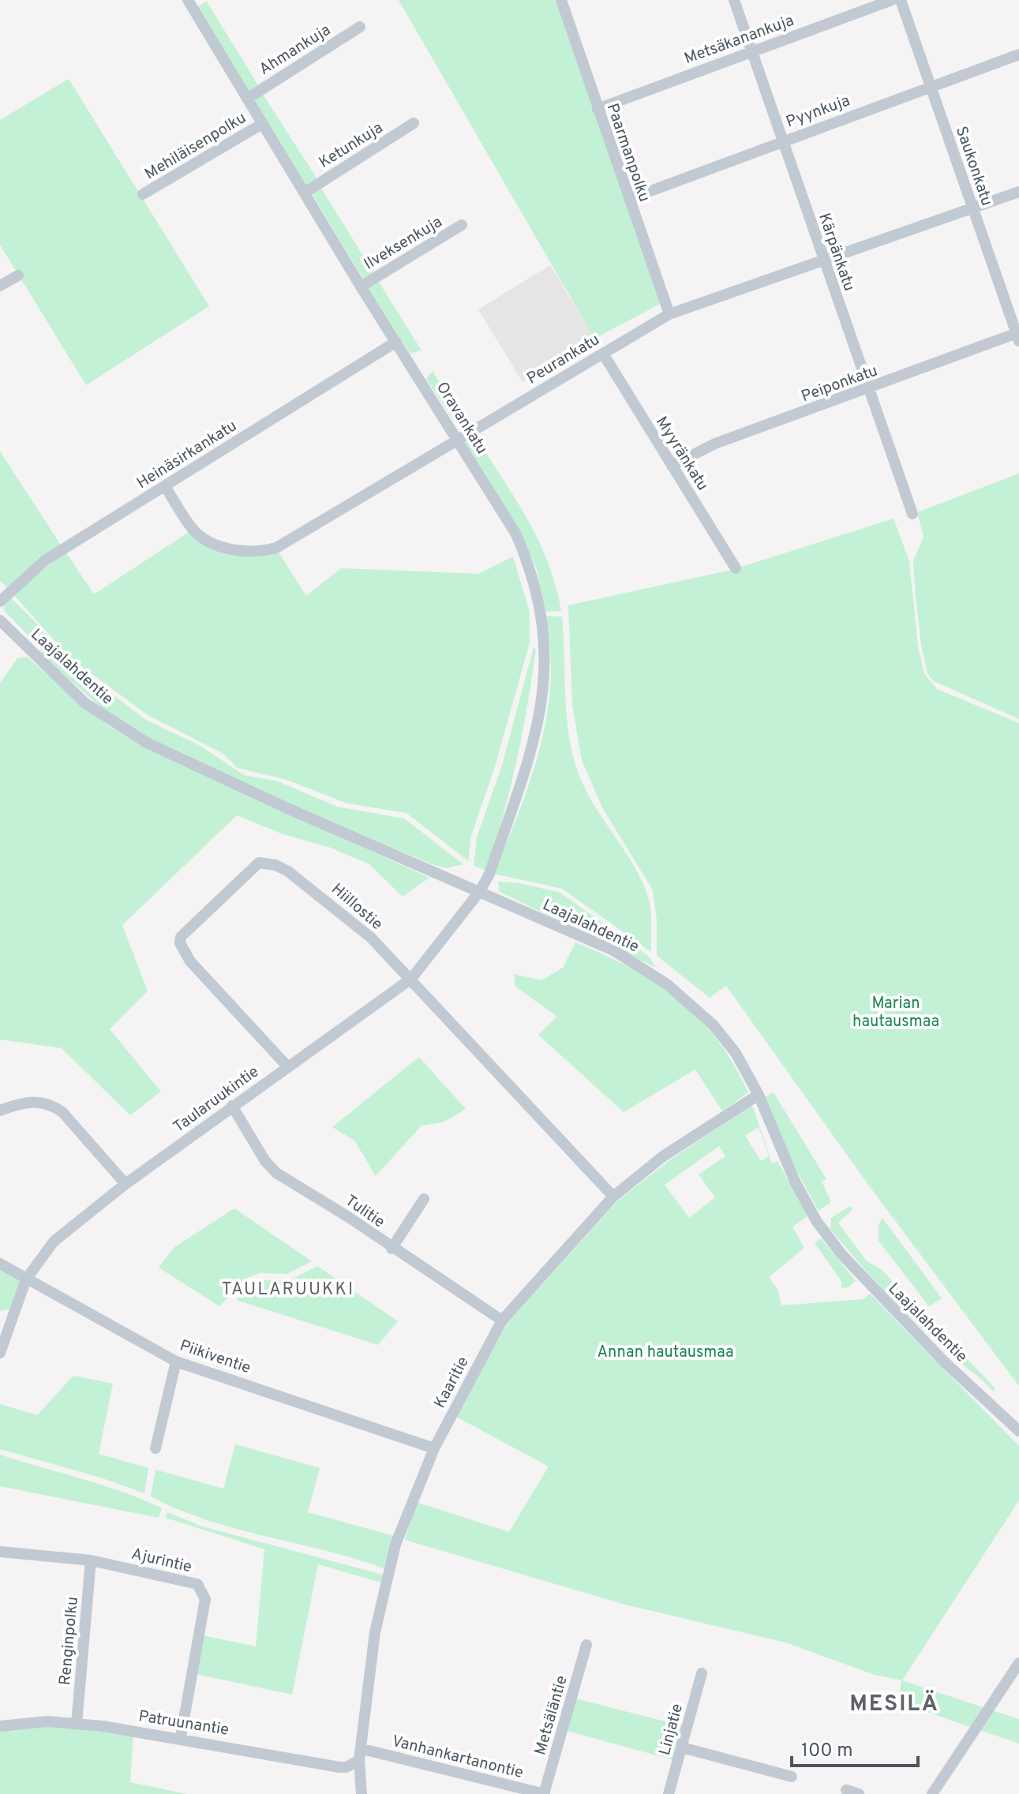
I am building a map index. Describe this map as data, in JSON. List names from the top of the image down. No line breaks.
{"streets":{"street":["Metsäkanankuja","Ahmankuja","Pyynkuja","Ketunkuja","Mehiläisenpolku","Paarmanpolku","Saukonkatu","Ilveksenkuja","Kärpänkatu","Peurankatu","Peiponkatu","Oravankatu","Myyränkatu","Heinäsirkankatu","Laajalahdentie","Hiillostie","Taularuukintie","Tulitie","Piikiventie","Kaaritie","Ajurintie","Renginpolku","Metsäläntie","Patruunantie","Linjatie","Vanhankartanontie"]},"crossings":[["Metsäkanankuja","Paarmanpolku"],["Metsäkanankuja","Kärpänkatu"],["Ahmankuja","Oravankatu"],["Pyynkuja","Paarmanpolku"],["Pyynkuja","Saukonkatu"],["Pyynkuja","Kärpänkatu"],["Ketunkuja","Oravankatu"],["Mehiläisenpolku","Oravankatu"],["Paarmanpolku","Peurankatu"],["Saukonkatu","Peurankatu"],["Saukonkatu","Peiponkatu"],["Ilveksenkuja","Oravankatu"],["Kärpänkatu","Peurankatu"],["Kärpänkatu","Peiponkatu"],["Peurankatu","Oravankatu"],["Peurankatu","Myyränkatu"],["Peurankatu","Heinäsirkankatu"],["Peiponkatu","Myyränkatu"],["Oravankatu","Heinäsirkankatu"],["Oravankatu","Laajalahdentie"],["Oravankatu","Taularuukintie"],["Laajalahdentie","Taularuukintie"],["Laajalahdentie","Kaaritie"],["Hiillostie","Taularuukintie"],["Hiillostie","Kaaritie"],["Taularuukintie","Tulitie"],["Taularuukintie","Piikiventie"],["Tulitie","Kaaritie"],["Piikiventie","Kaaritie"],["Kaaritie","Patruunantie"],["Kaaritie","Vanhankartanontie"],["Ajurintie","Renginpolku"],["Ajurintie","Patruunantie"],["Renginpolku","Patruunantie"],["Metsäläntie","Vanhankartanontie"],["Patruunantie","Vanhankartanontie"]],"districts":["TAULARUUKKI","MESILÄ"],"parks":["Marian hautausmaa","Annan hautausmaa"],"scale_bar":"100 m"}
